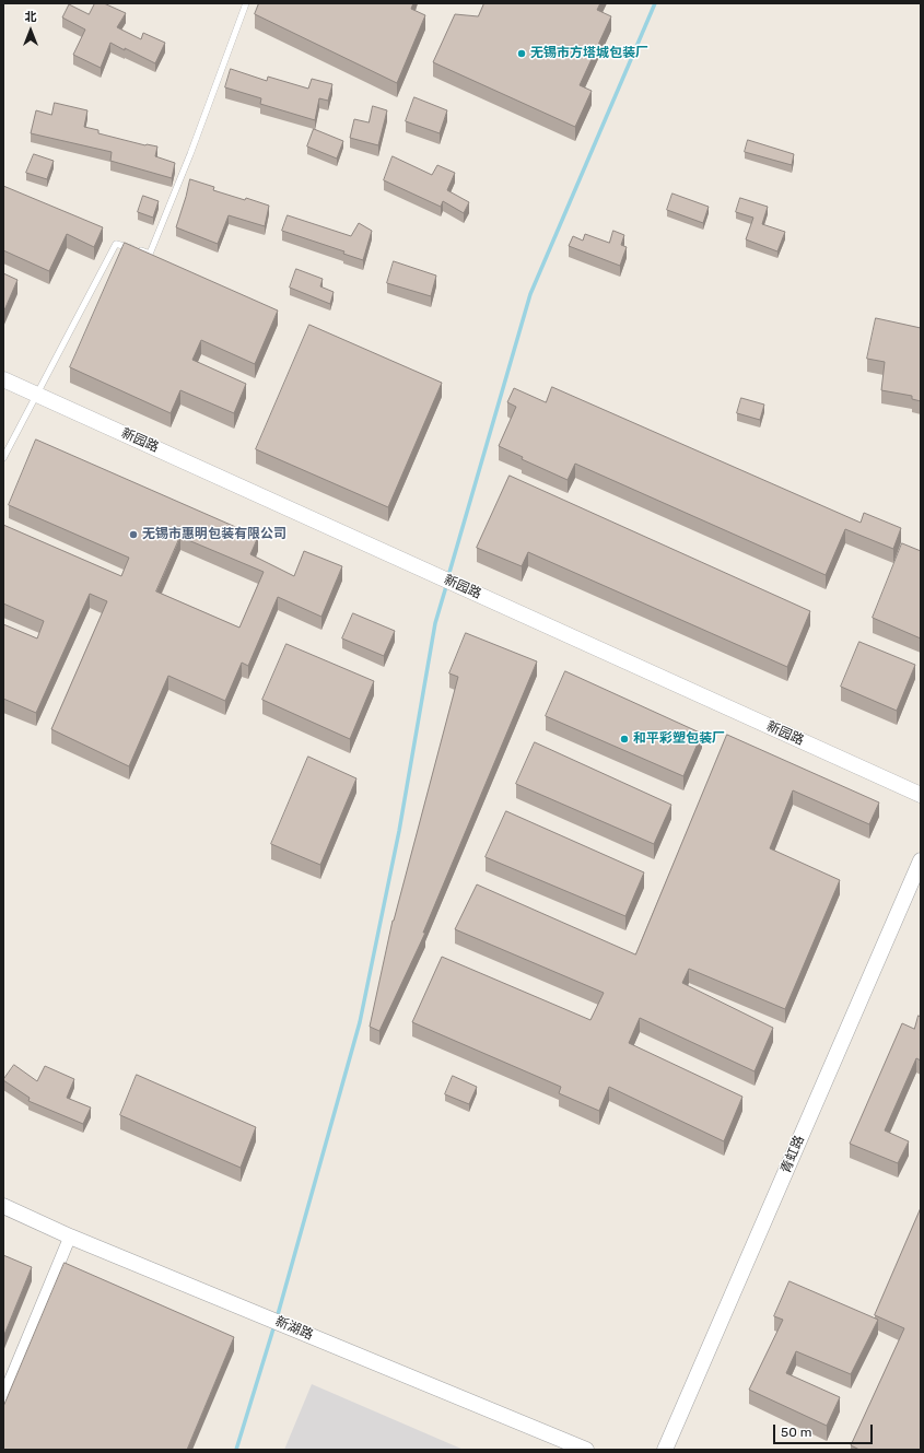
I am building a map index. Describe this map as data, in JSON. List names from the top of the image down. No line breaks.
{"streets":{"street":["新园路","青虹路","新湖路"]},"places":["无锡市方塔城包装厂","无锡市惠明包装有限公司","和平彩塑包装厂"],"scale_bar":"50 m","north":"top"}
